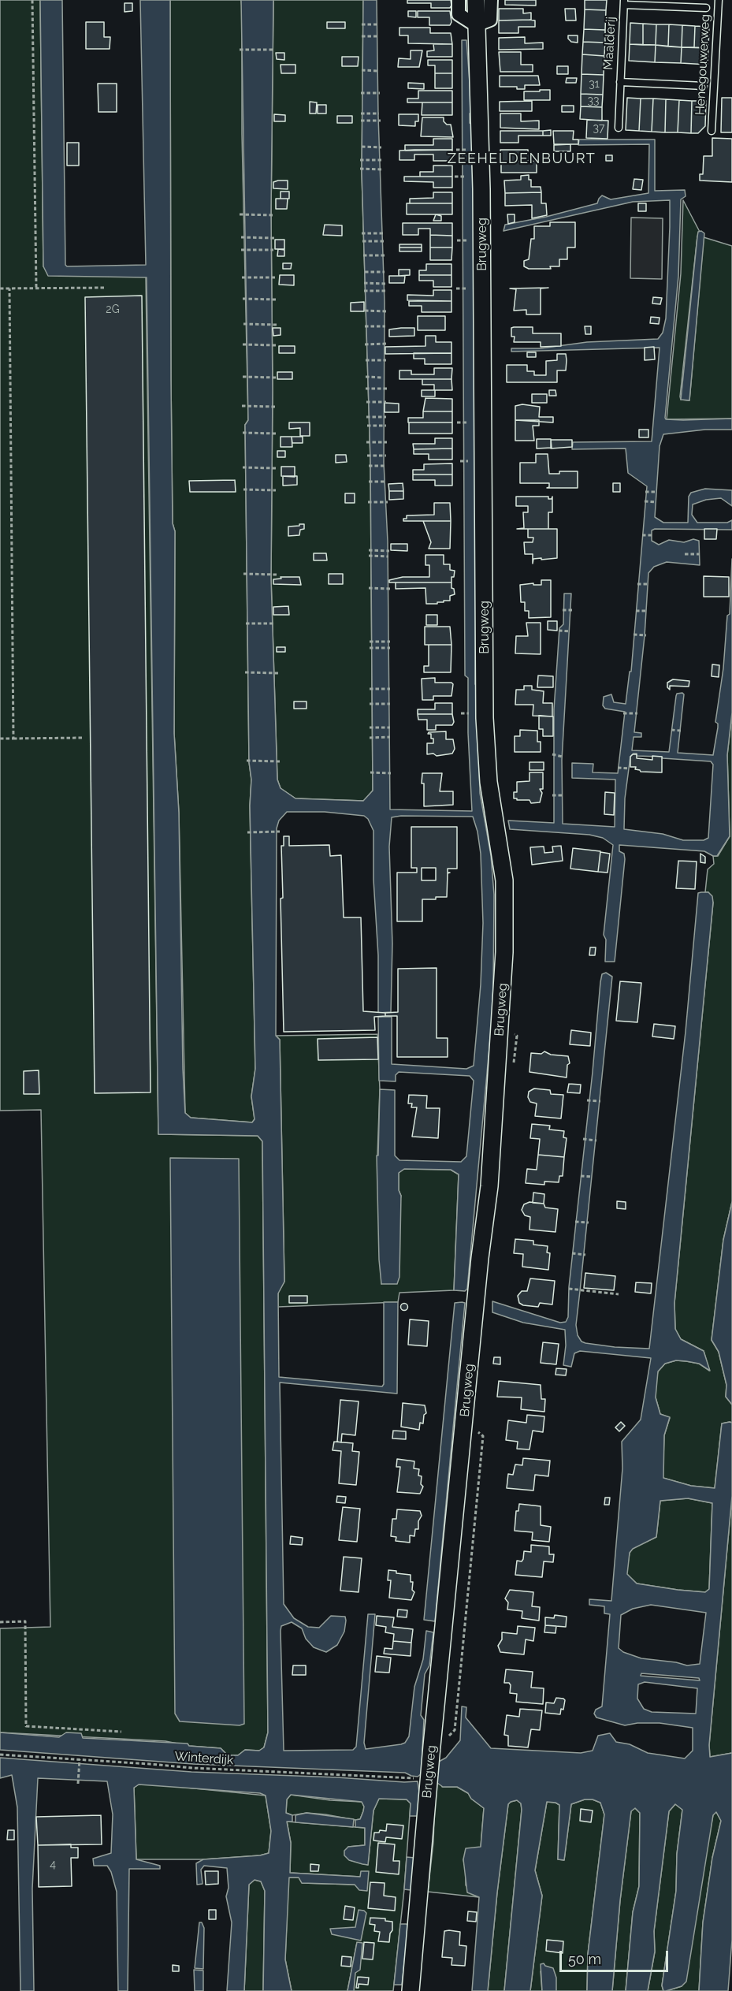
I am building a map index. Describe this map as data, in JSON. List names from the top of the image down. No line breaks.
{"streets":{"street":["Brugweg"],"lane":["Maalderij","Henegouwerweg"],"path":["Winterdijk"]},"districts":["ZEEHELDENBUURT"],"house_numbers":["31","33","37","2G","4"],"scale_bar":"50 m"}
